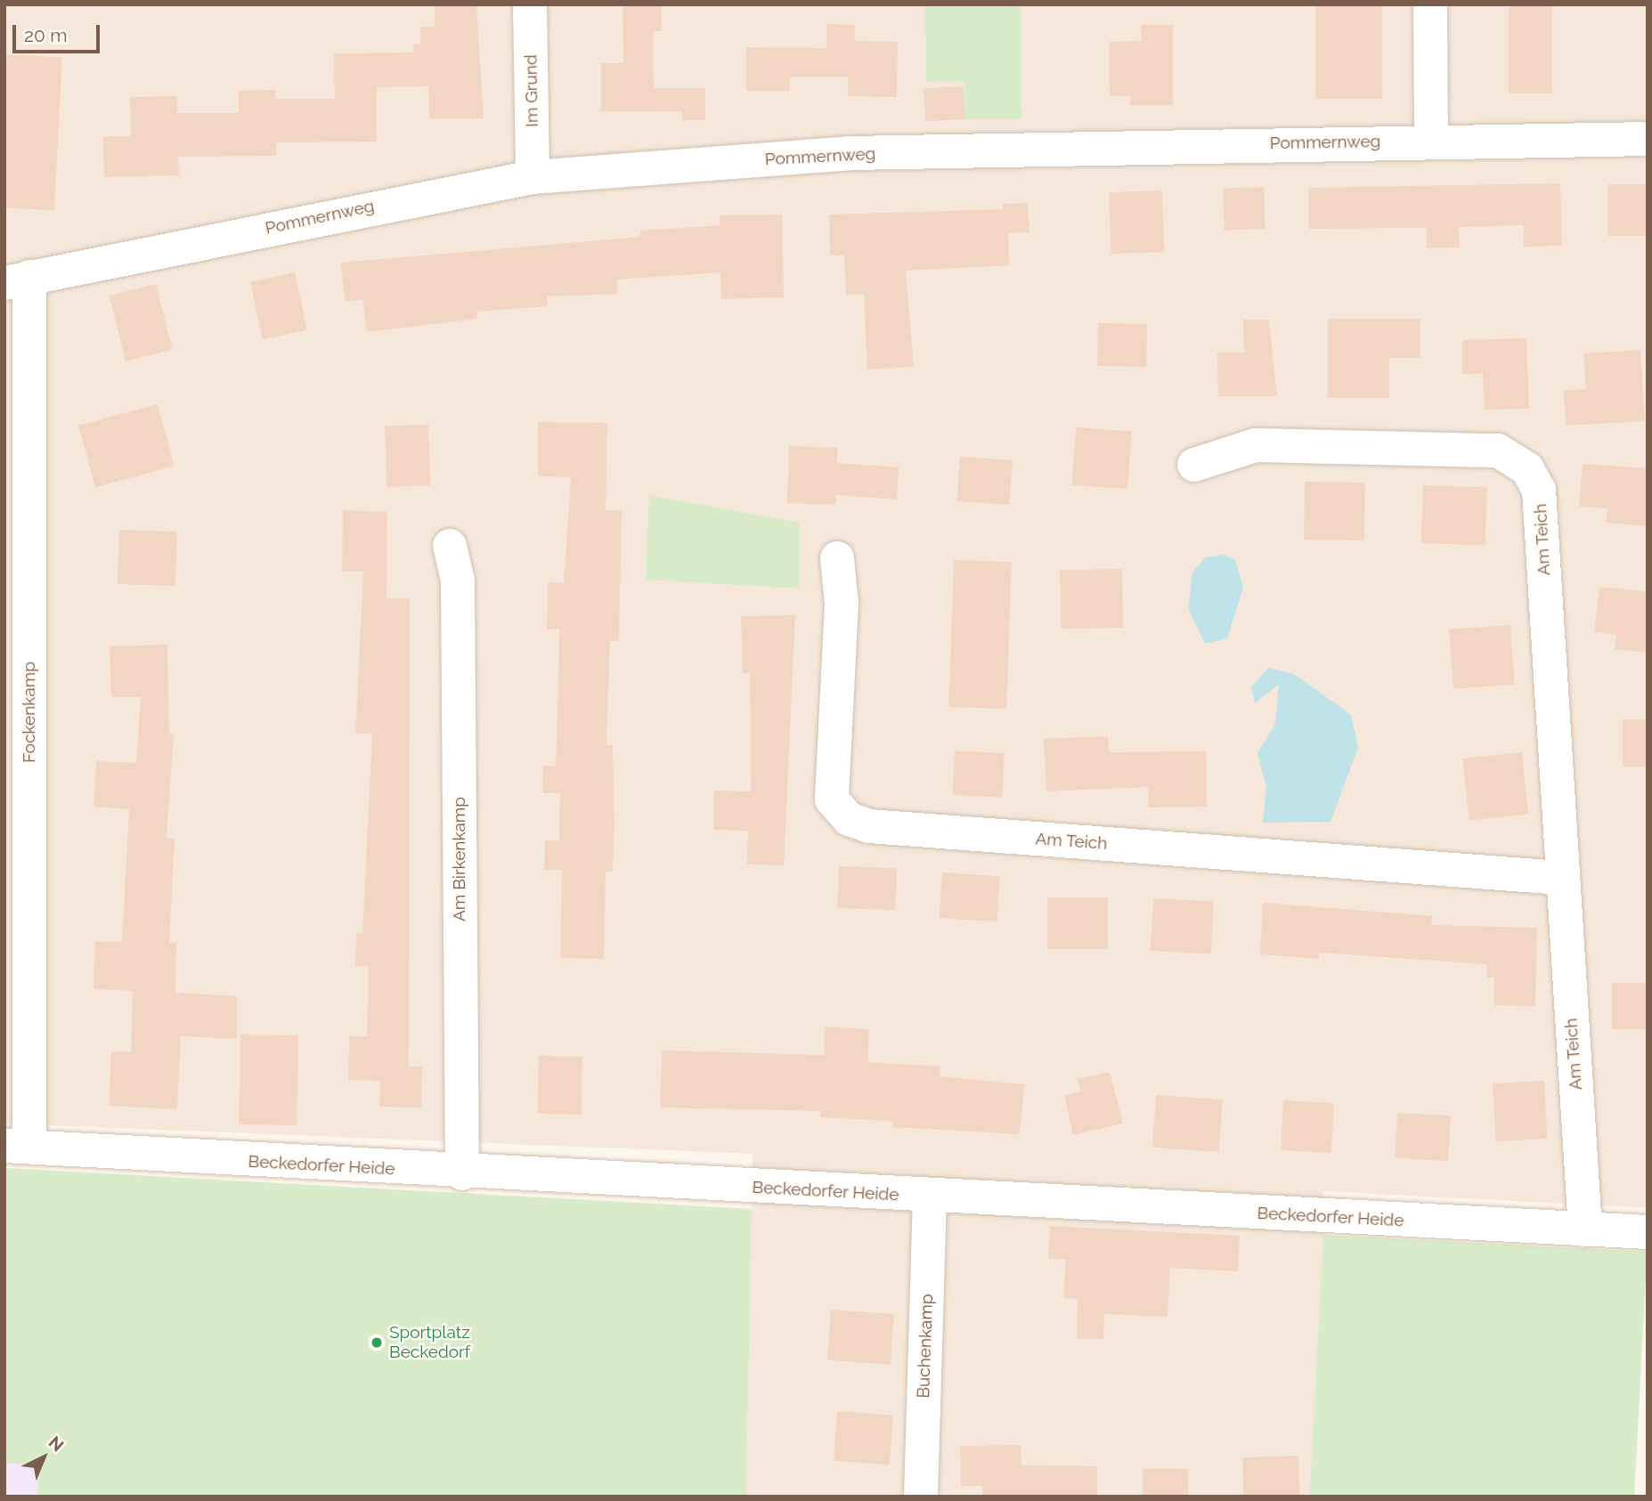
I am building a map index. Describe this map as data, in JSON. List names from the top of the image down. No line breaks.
{"streets":{"street":["Im Grund","Pommernweg","Am Teich","Fockenkamp","Am Birkenkamp","Beckedorfer Heide","Buchenkamp"]},"crossings":[["Im Grund","Pommernweg"],["Pommernweg","Fockenkamp"],["Am Teich","Beckedorfer Heide"],["Fockenkamp","Beckedorfer Heide"],["Am Birkenkamp","Beckedorfer Heide"],["Beckedorfer Heide","Buchenkamp"]],"places":["Sportplatz Beckedorf"],"scale_bar":"20 m","north":"top right"}
